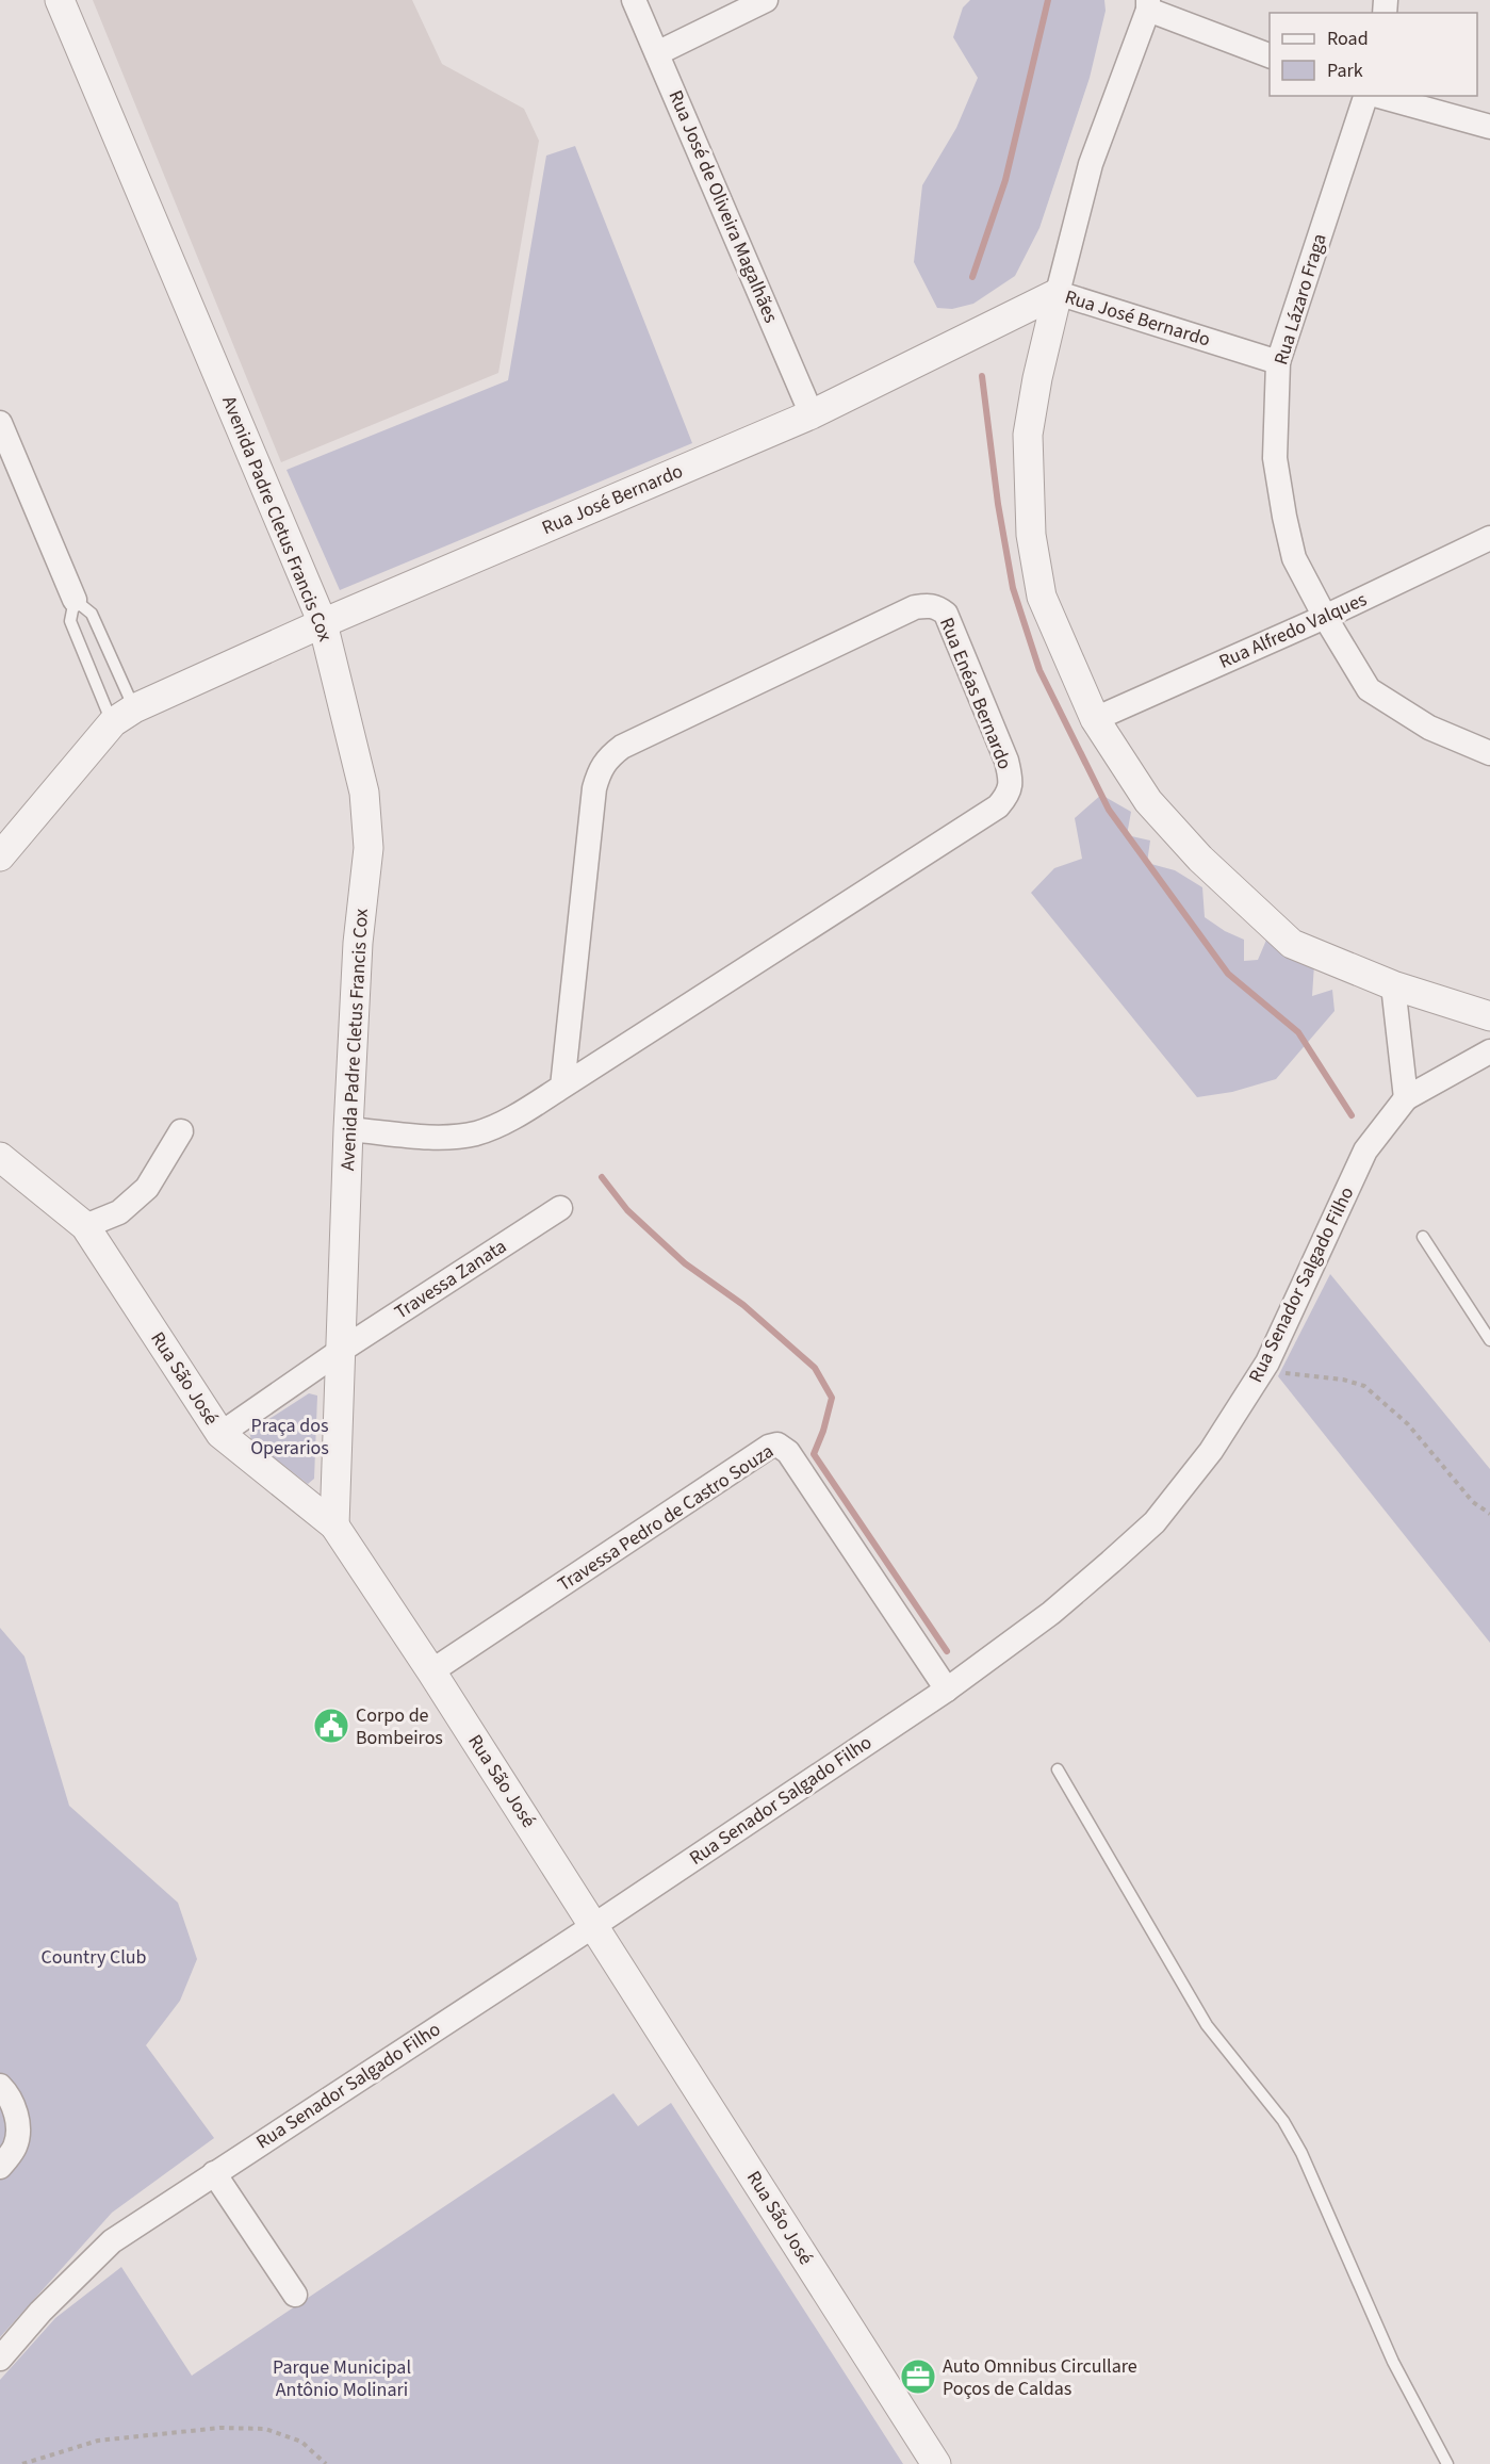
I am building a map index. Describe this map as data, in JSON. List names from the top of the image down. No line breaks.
{"streets":{"street":["Rua José de Oliveira Magalhães","Rua Lázaro Fraga","Rua José Bernardo","Avenida Padre Cletus Francis Cox","Rua Alfredo Valques","Rua Enéas Bernardo","Travessa Zanata","Rua Senador Salgado Filho","Rua São José","Travessa Pedro de Castro Souza"]},"crossings":[["Rua José de Oliveira Magalhães","Rua José Bernardo"],["Rua Lázaro Fraga","Rua José Bernardo"],["Rua Lázaro Fraga","Rua Alfredo Valques"],["Rua José Bernardo","Avenida Padre Cletus Francis Cox"],["Avenida Padre Cletus Francis Cox","Rua Enéas Bernardo"],["Avenida Padre Cletus Francis Cox","Travessa Zanata"],["Avenida Padre Cletus Francis Cox","Rua São José"],["Rua Senador Salgado Filho","Rua São José"],["Rua Senador Salgado Filho","Travessa Pedro de Castro Souza"],["Rua São José","Travessa Pedro de Castro Souza"]],"parks":["Praça dos Operarios","Country Club","Parque Municipal Antônio Molinari"],"places":{"public building":["Corpo de Bombeiros"],"office":["Auto Omnibus Circullare Poços de Caldas"]},"legend":["Road","Park"]}
